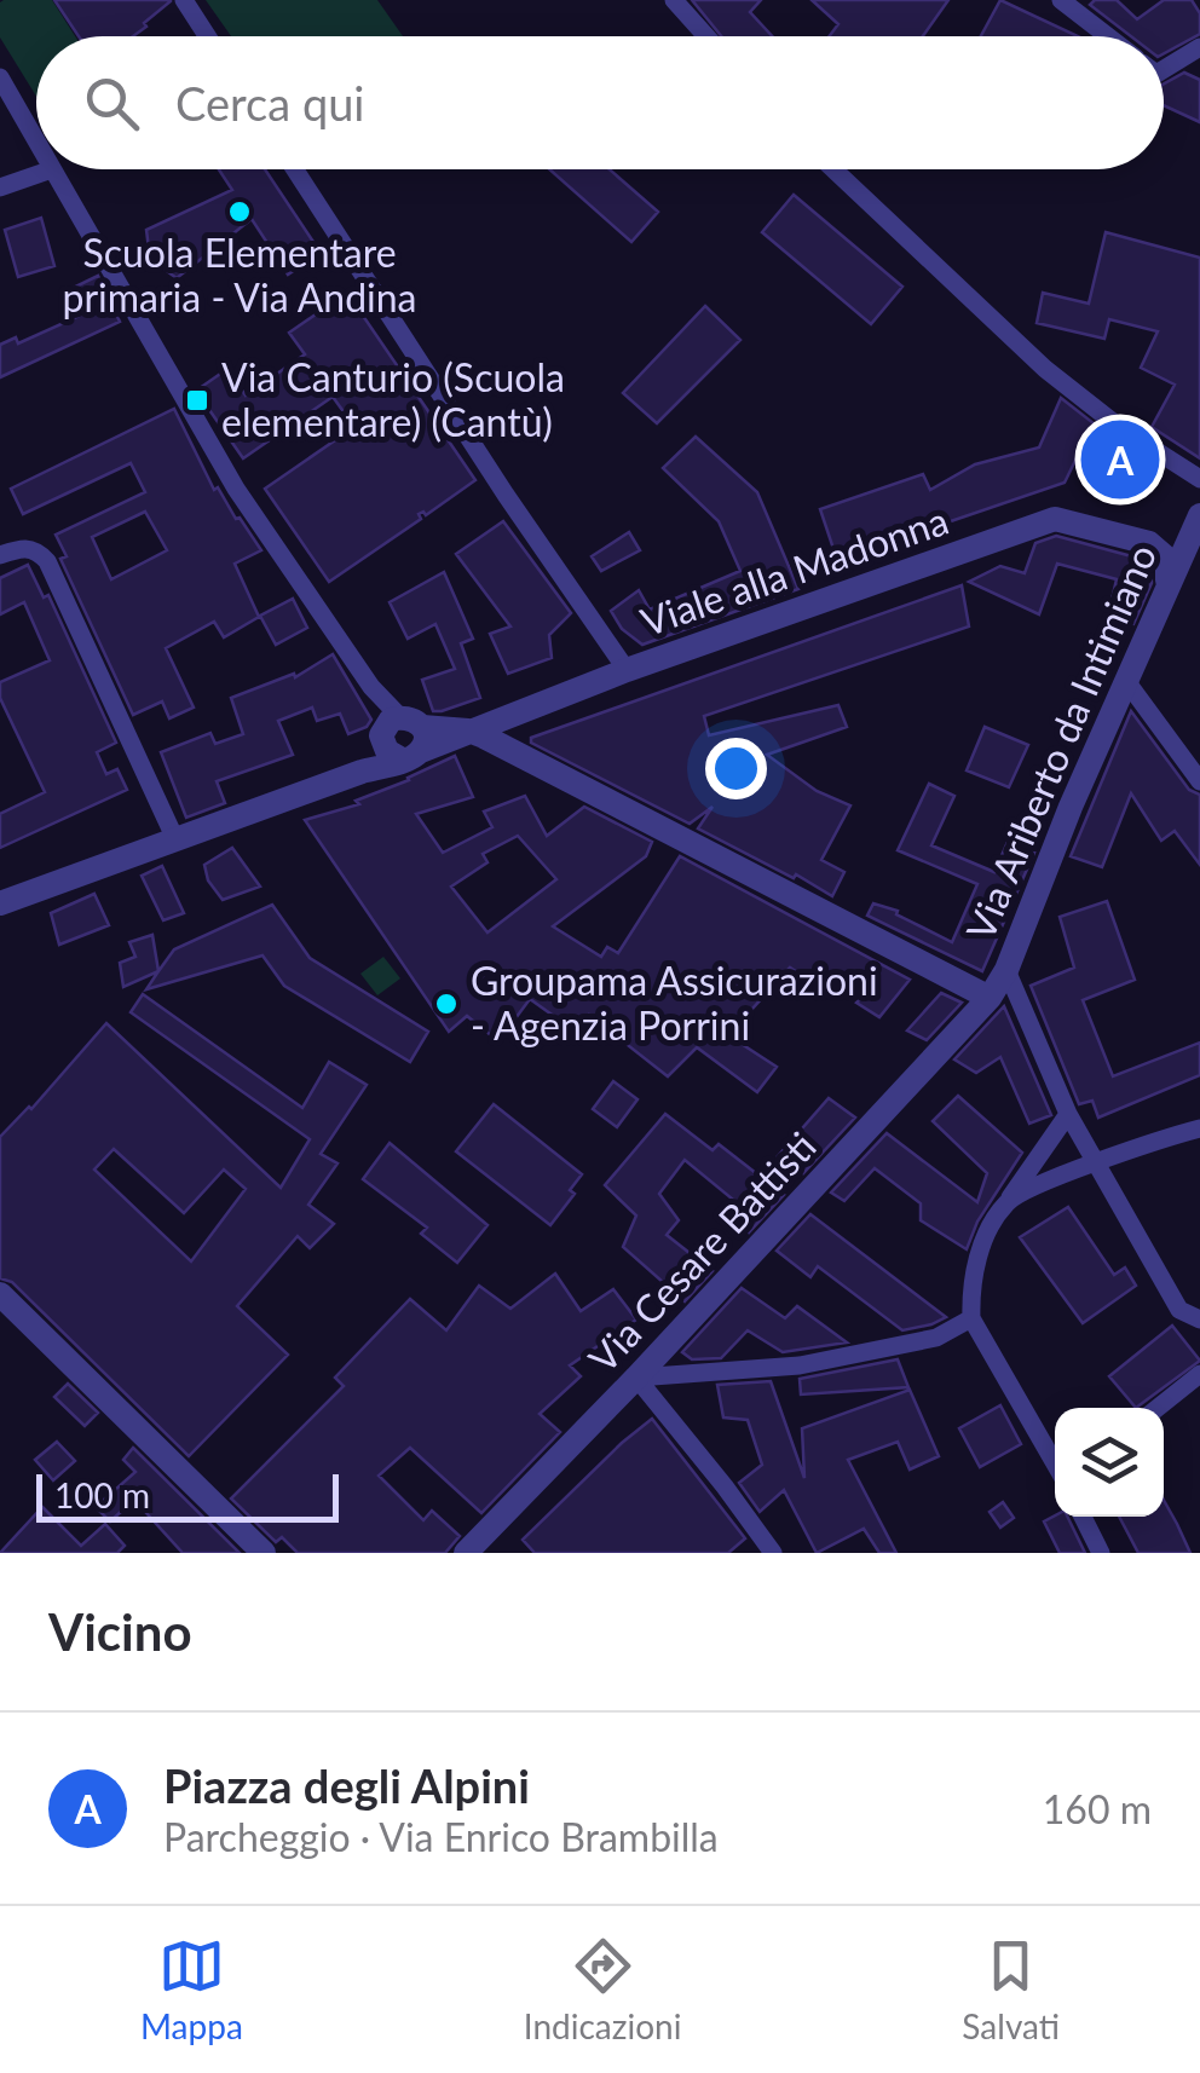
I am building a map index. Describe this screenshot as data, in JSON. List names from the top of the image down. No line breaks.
{"streets":{"street":["Viale alla Madonna","Via Ariberto da Intimiano","Via Cesare Battisti"]},"crossings":[["Via Ariberto da Intimiano","Via Cesare Battisti"]],"places":{"other":["Scuola Elementare primaria - Via Andina","Groupama Assicurazioni - Agenzia Porrini"],"transit":["Via Canturio (Scuola elementare) (Cantù)"]},"scale_bar":"100 m","page":{"search":"Cerca qui","pins":"A","scale":"100 m","heading":"Vicino","list":[{"mark":"A","name":"Piazza degli Alpini","note":"Parcheggio · Via Enrico Brambilla","value":"160 m"}],"nav":["Mappa","Indicazioni","Salvati"]}}
